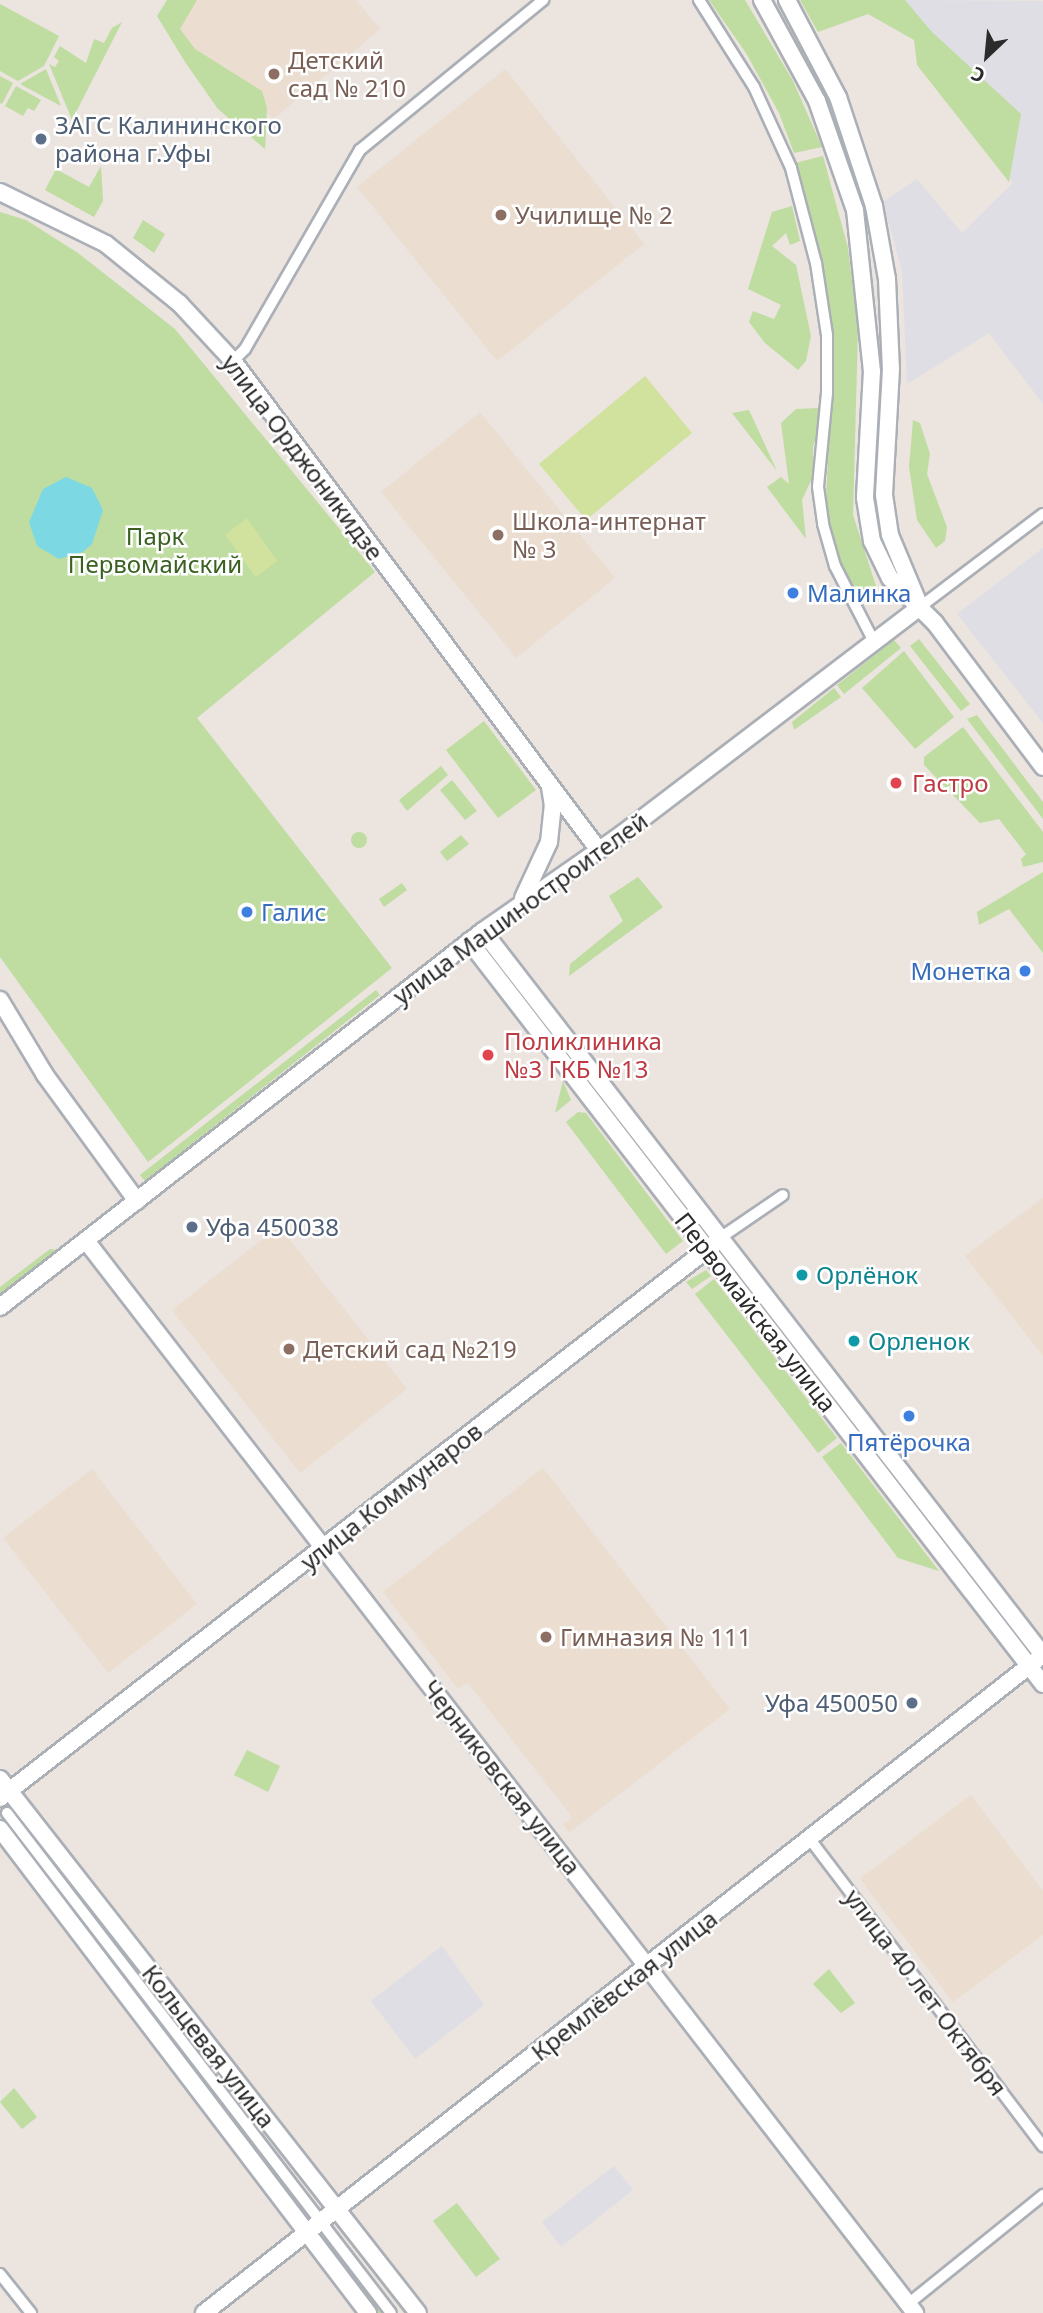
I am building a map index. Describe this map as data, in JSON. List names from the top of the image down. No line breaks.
{"streets":{"main road":["улица Орджоникидзе","улица Машиностроителей","Первомайская улица","улица Коммунаров","Черниковская улица","Кремлёвская улица","Кольцевая улица"],"street":["улица 40 лет Октября"]},"crossings":[["улица Орджоникидзе","улица Машиностроителей"],["улица Машиностроителей","Первомайская улица"],["улица Машиностроителей","Черниковская улица"],["Первомайская улица","улица Коммунаров"],["Первомайская улица","Кремлёвская улица"],["улица Коммунаров","Черниковская улица"],["улица Коммунаров","Кольцевая улица"],["Черниковская улица","Кремлёвская улица"],["Кремлёвская улица","улица 40 лет Октября"],["Кремлёвская улица","Кольцевая улица"]],"parks":["Парк Первомайский"],"places":["Детский сад № 210","ЗАГС Калининского района г.Уфы","Училище № 2","Школа-интернат № 3","Малинка","Гастро","Галис","Монетка","Поликлиника №3 ГКБ №13","Уфа 450038","Орлёнок","Орленок","Детский сад №219","Пятёрочка","Гимназия № 111","Уфа 450050"],"north":"bottom left"}
